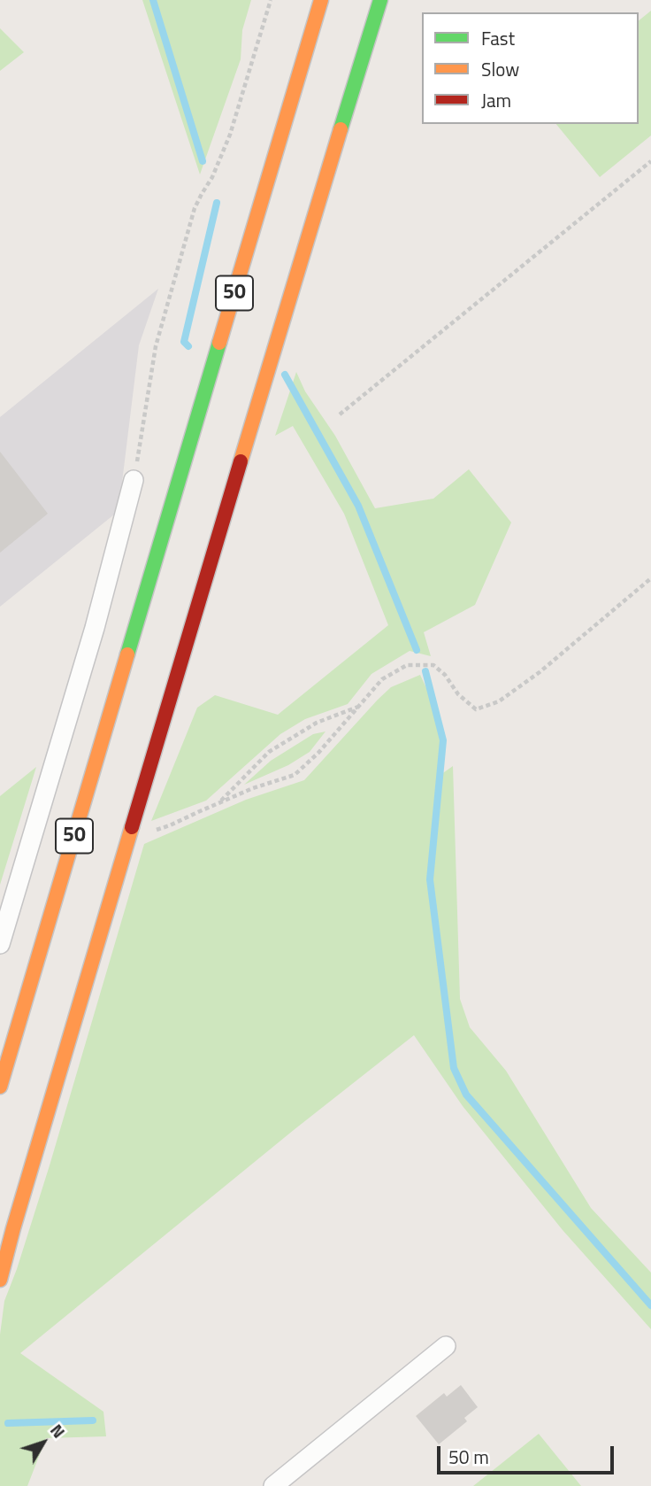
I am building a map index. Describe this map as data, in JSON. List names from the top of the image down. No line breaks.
{"streets":{"street":["50"]},"legend":["Fast","Slow","Jam"],"scale_bar":"50 m","north":"top right"}
